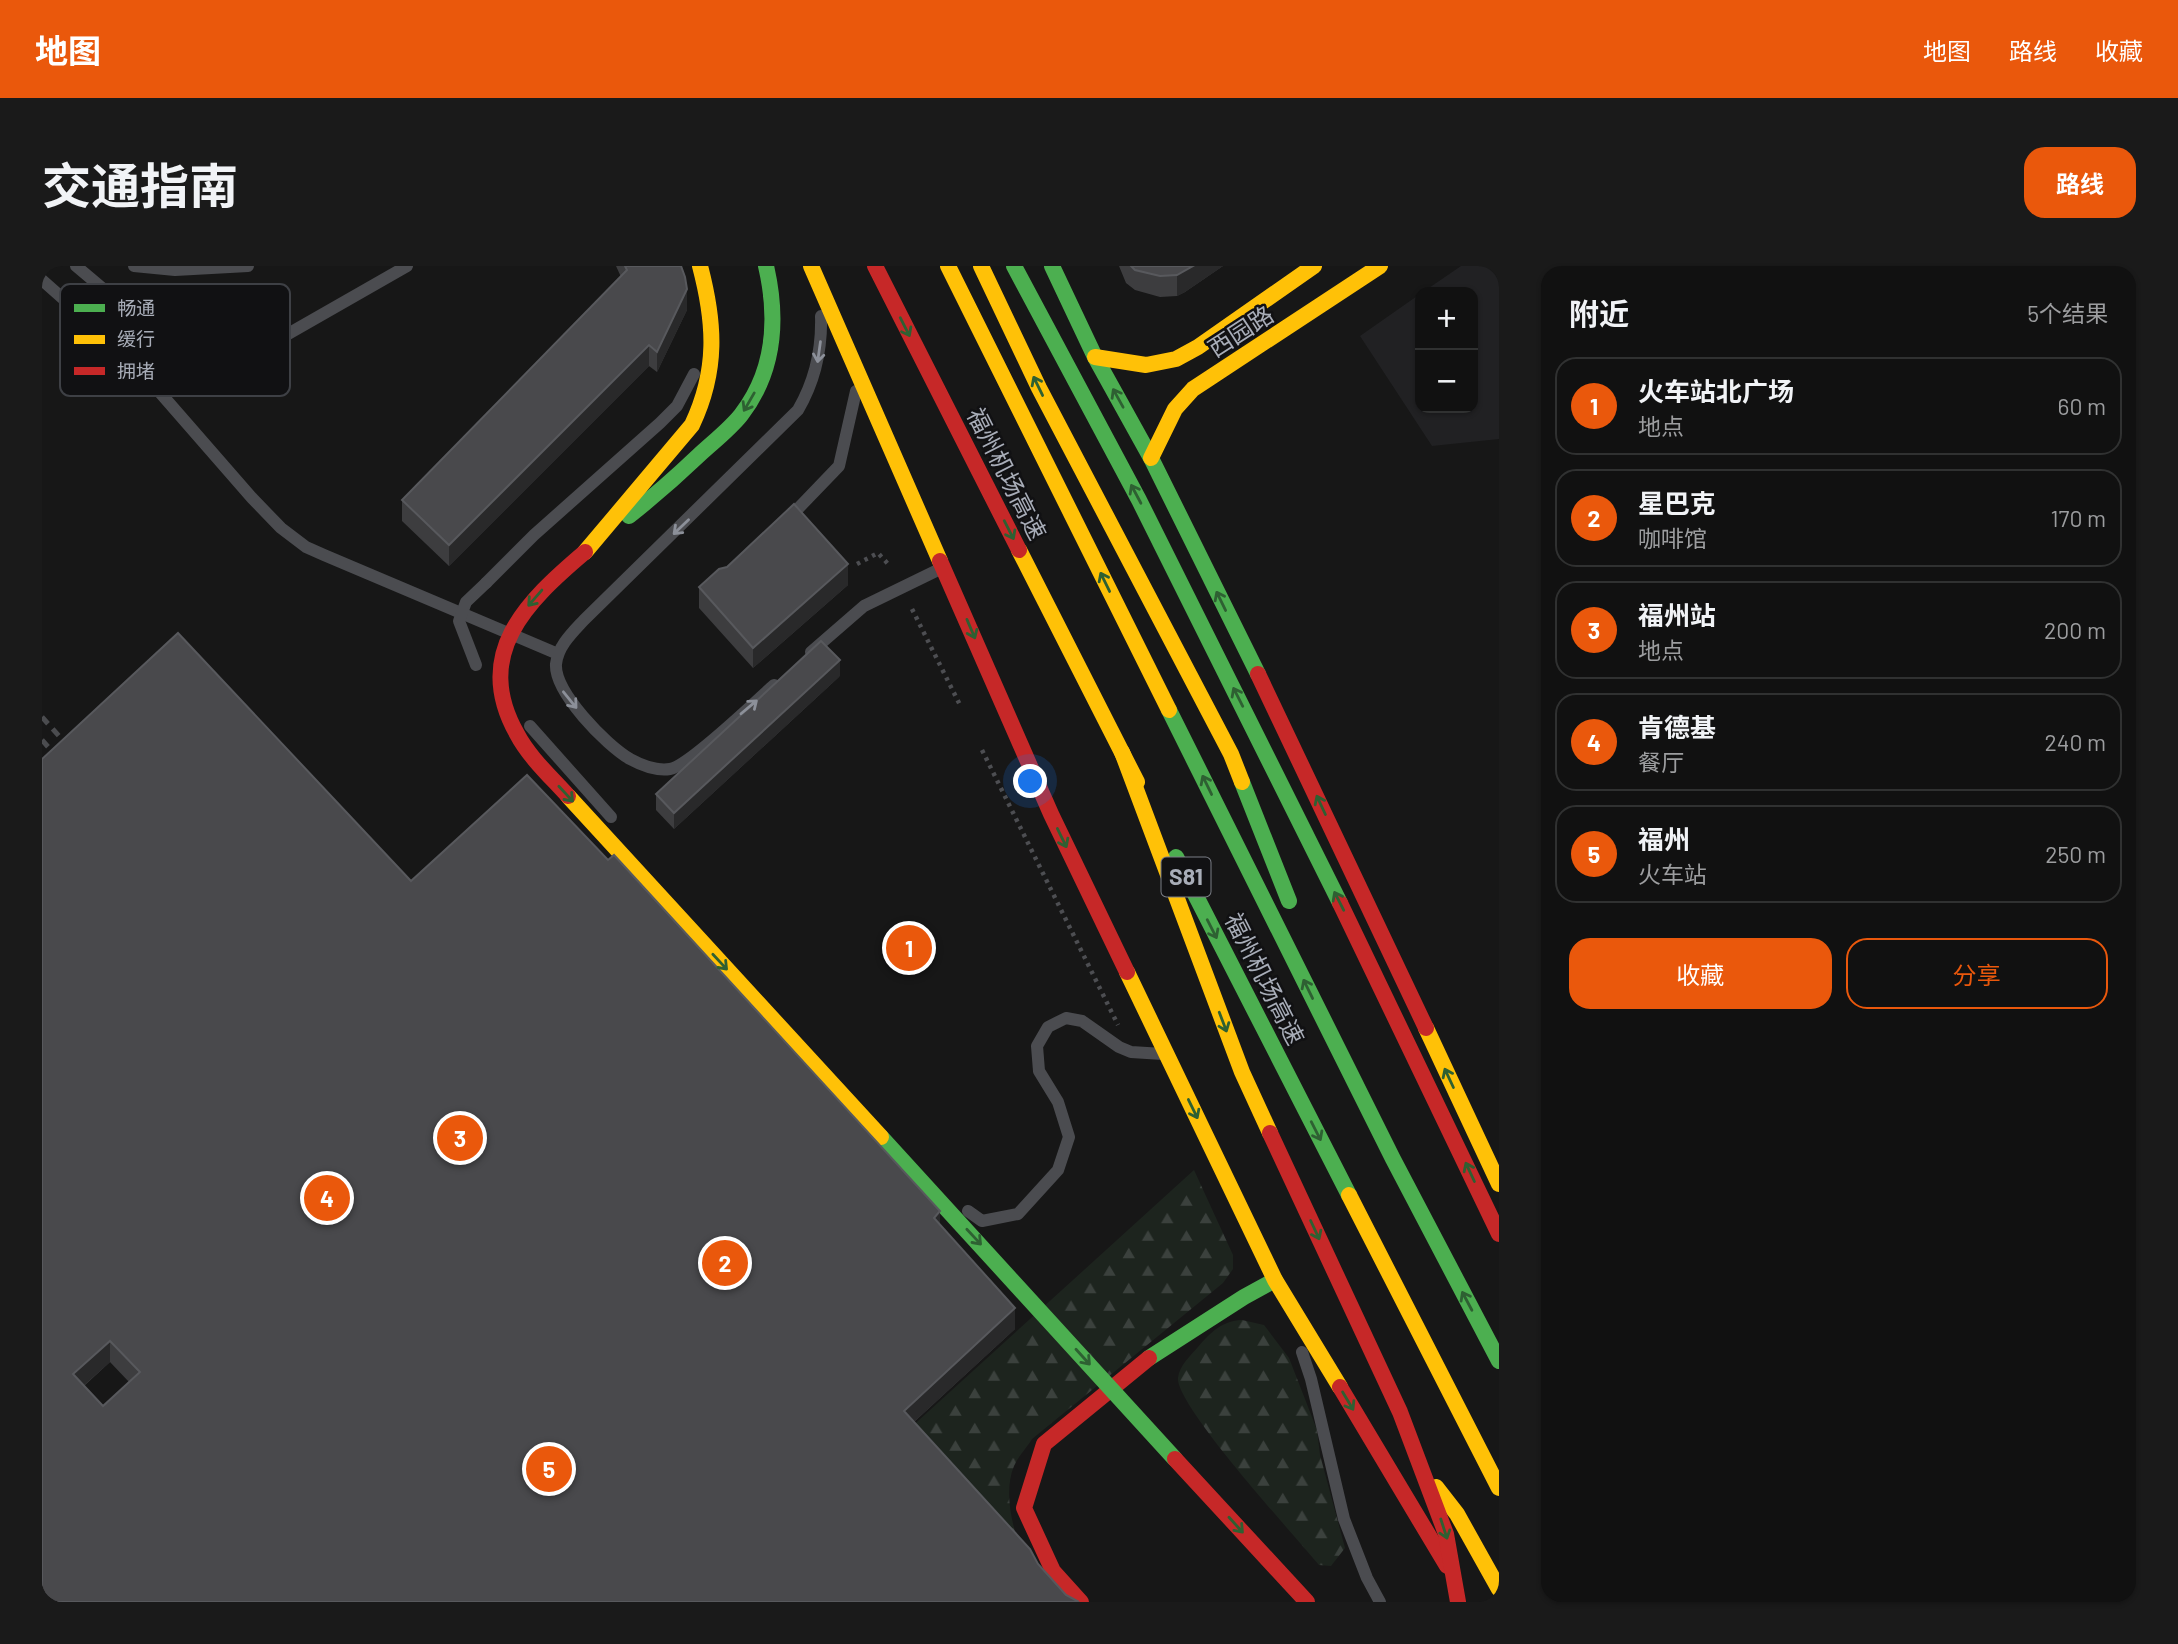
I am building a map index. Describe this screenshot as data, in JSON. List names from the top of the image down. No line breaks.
{"streets":{"main road":["西园路","福州机场高速","S81"]},"legend":["畅通","缓行","拥堵"],"page":{"header":"地图","nav":["地图","路线","收藏"],"title":"交通指南","buttons":["路线",["收藏","分享"]],"heading":["附近","5个结果"],"map_buttons":["+","−"],"list":[{"mark":"1","name":"火车站北广场","note":"地点","value":"60 m"},{"mark":"2","name":"星巴克","note":"咖啡馆","value":"170 m"},{"mark":"3","name":"福州站","note":"地点","value":"200 m"},{"mark":"4","name":"肯德基","note":"餐厅","value":"240 m"},{"mark":"5","name":"福州","note":"火车站","value":"250 m"}],"pins":["1","3","4","2","5"]}}
